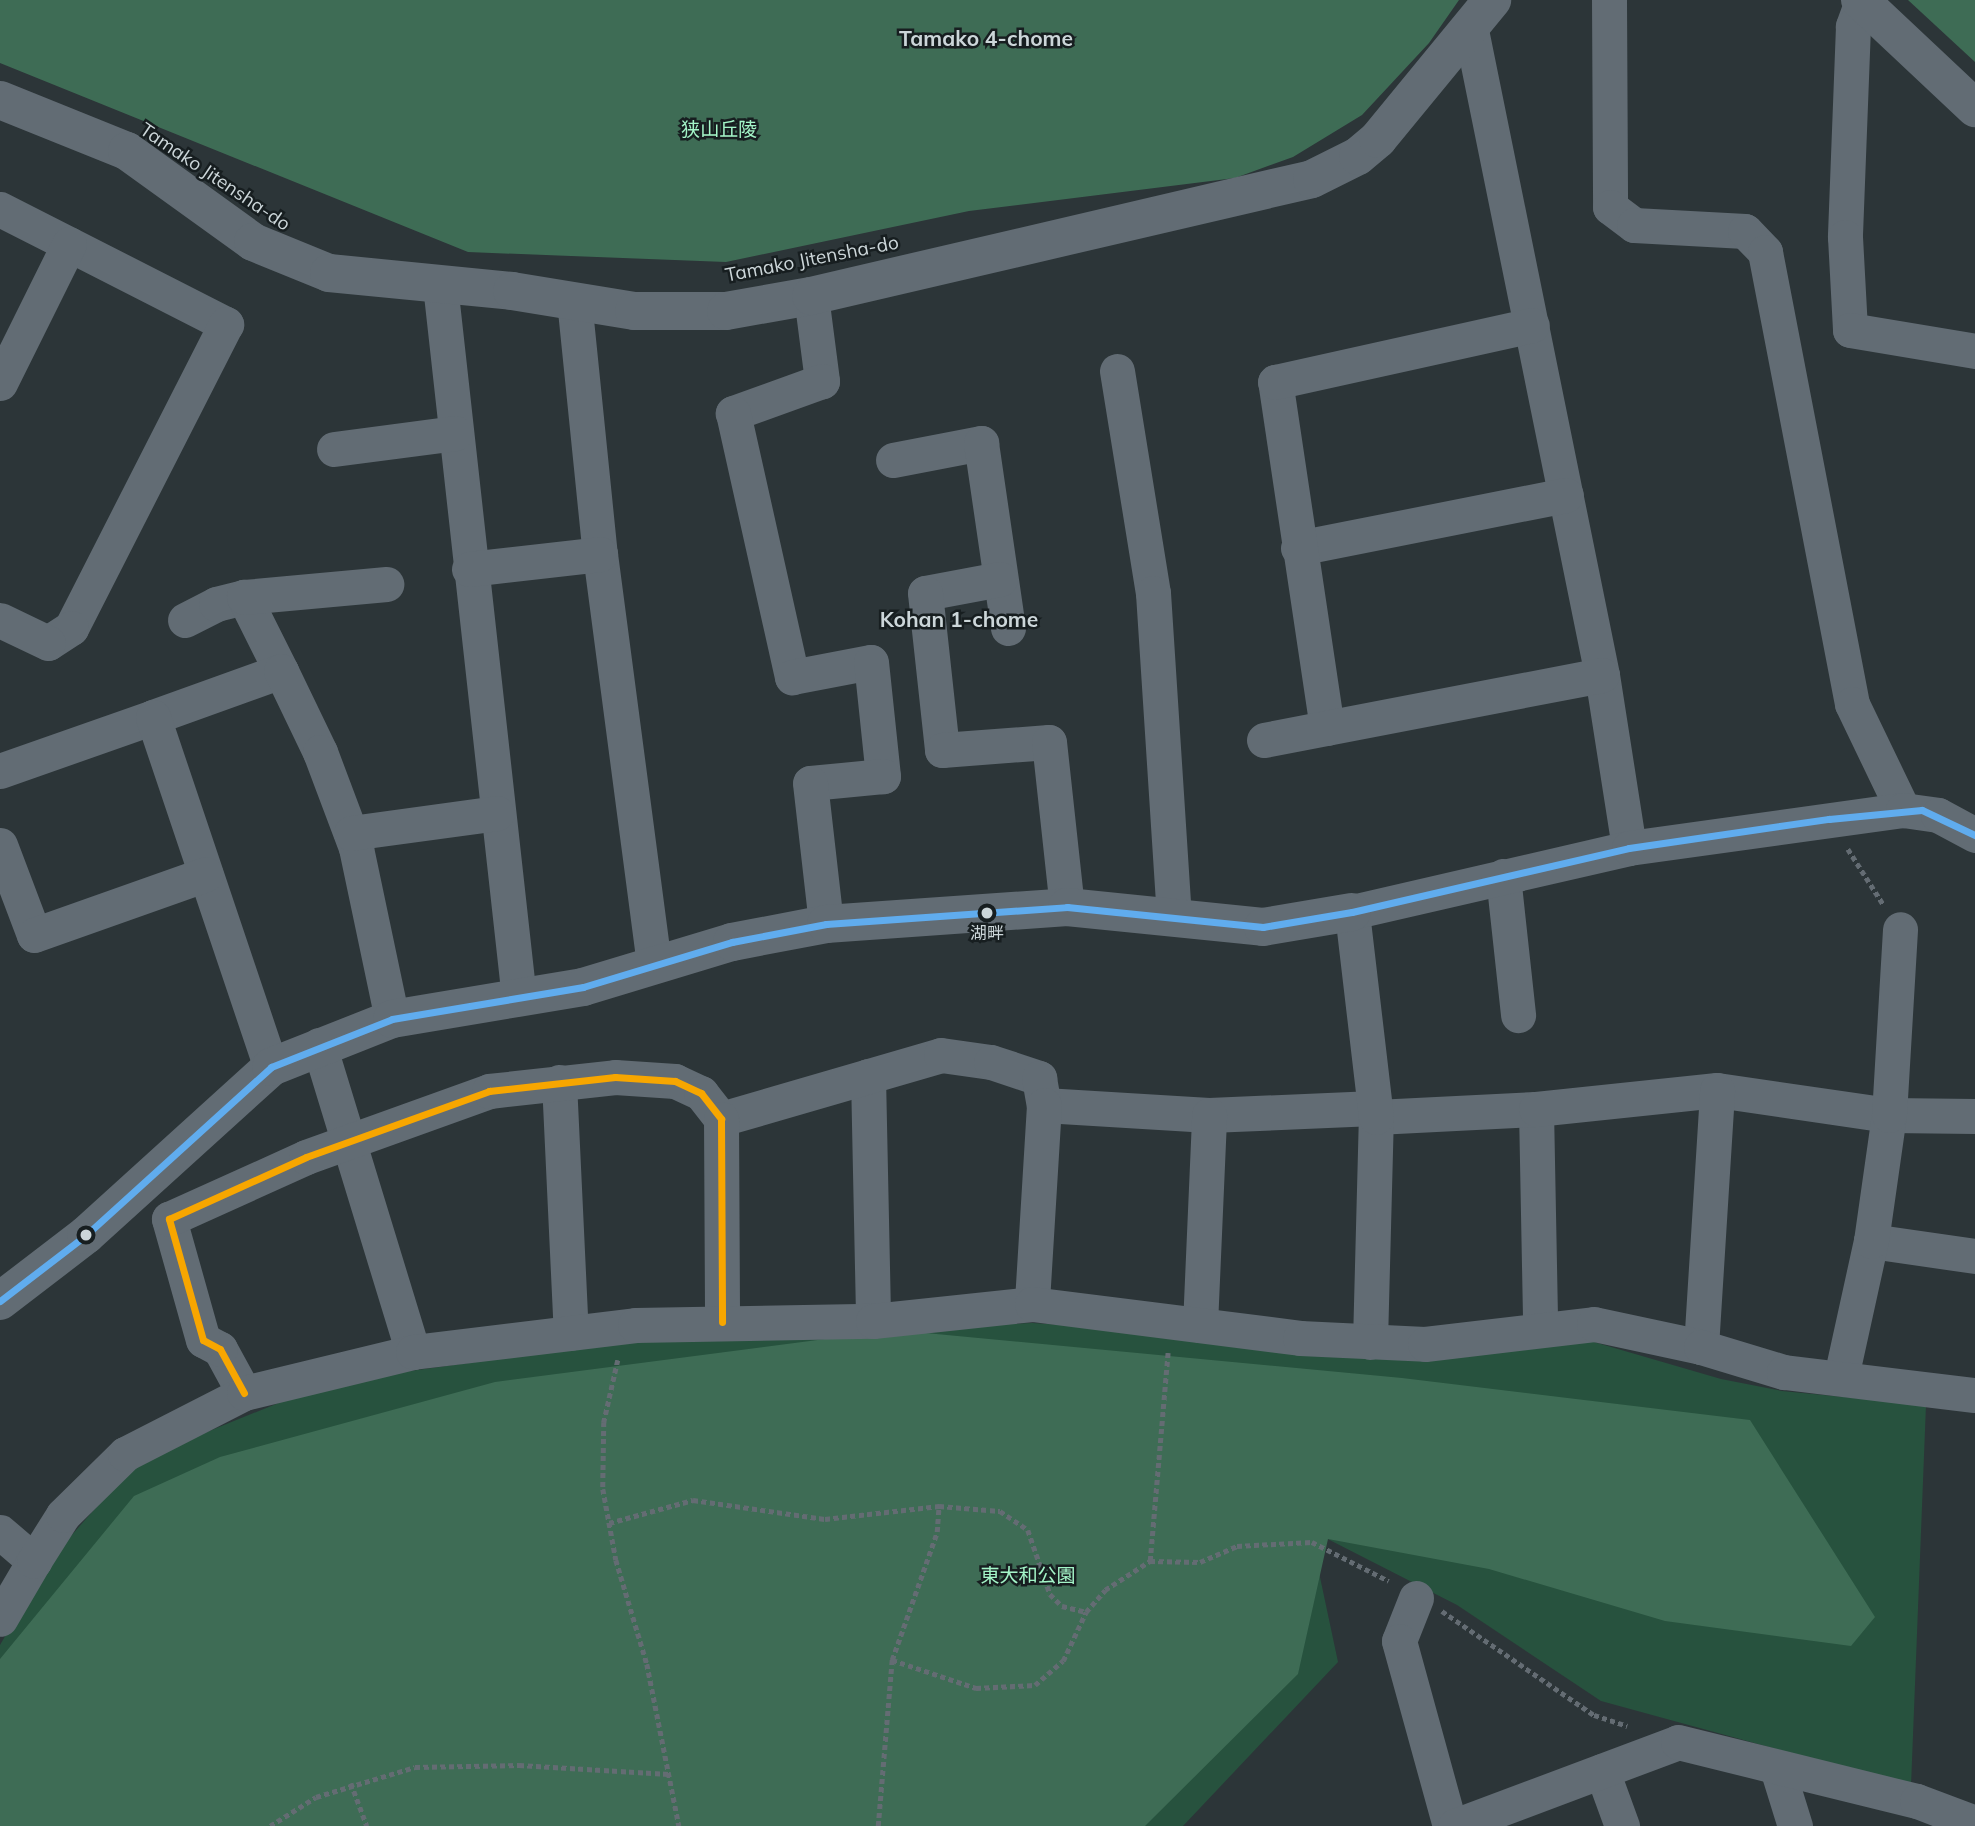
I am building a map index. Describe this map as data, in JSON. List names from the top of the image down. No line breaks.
{"districts":["Tamako 4-chome","Kohan 1-chome"],"parks":["狭山丘陵","東大和公園"],"places":["湖畔"]}
